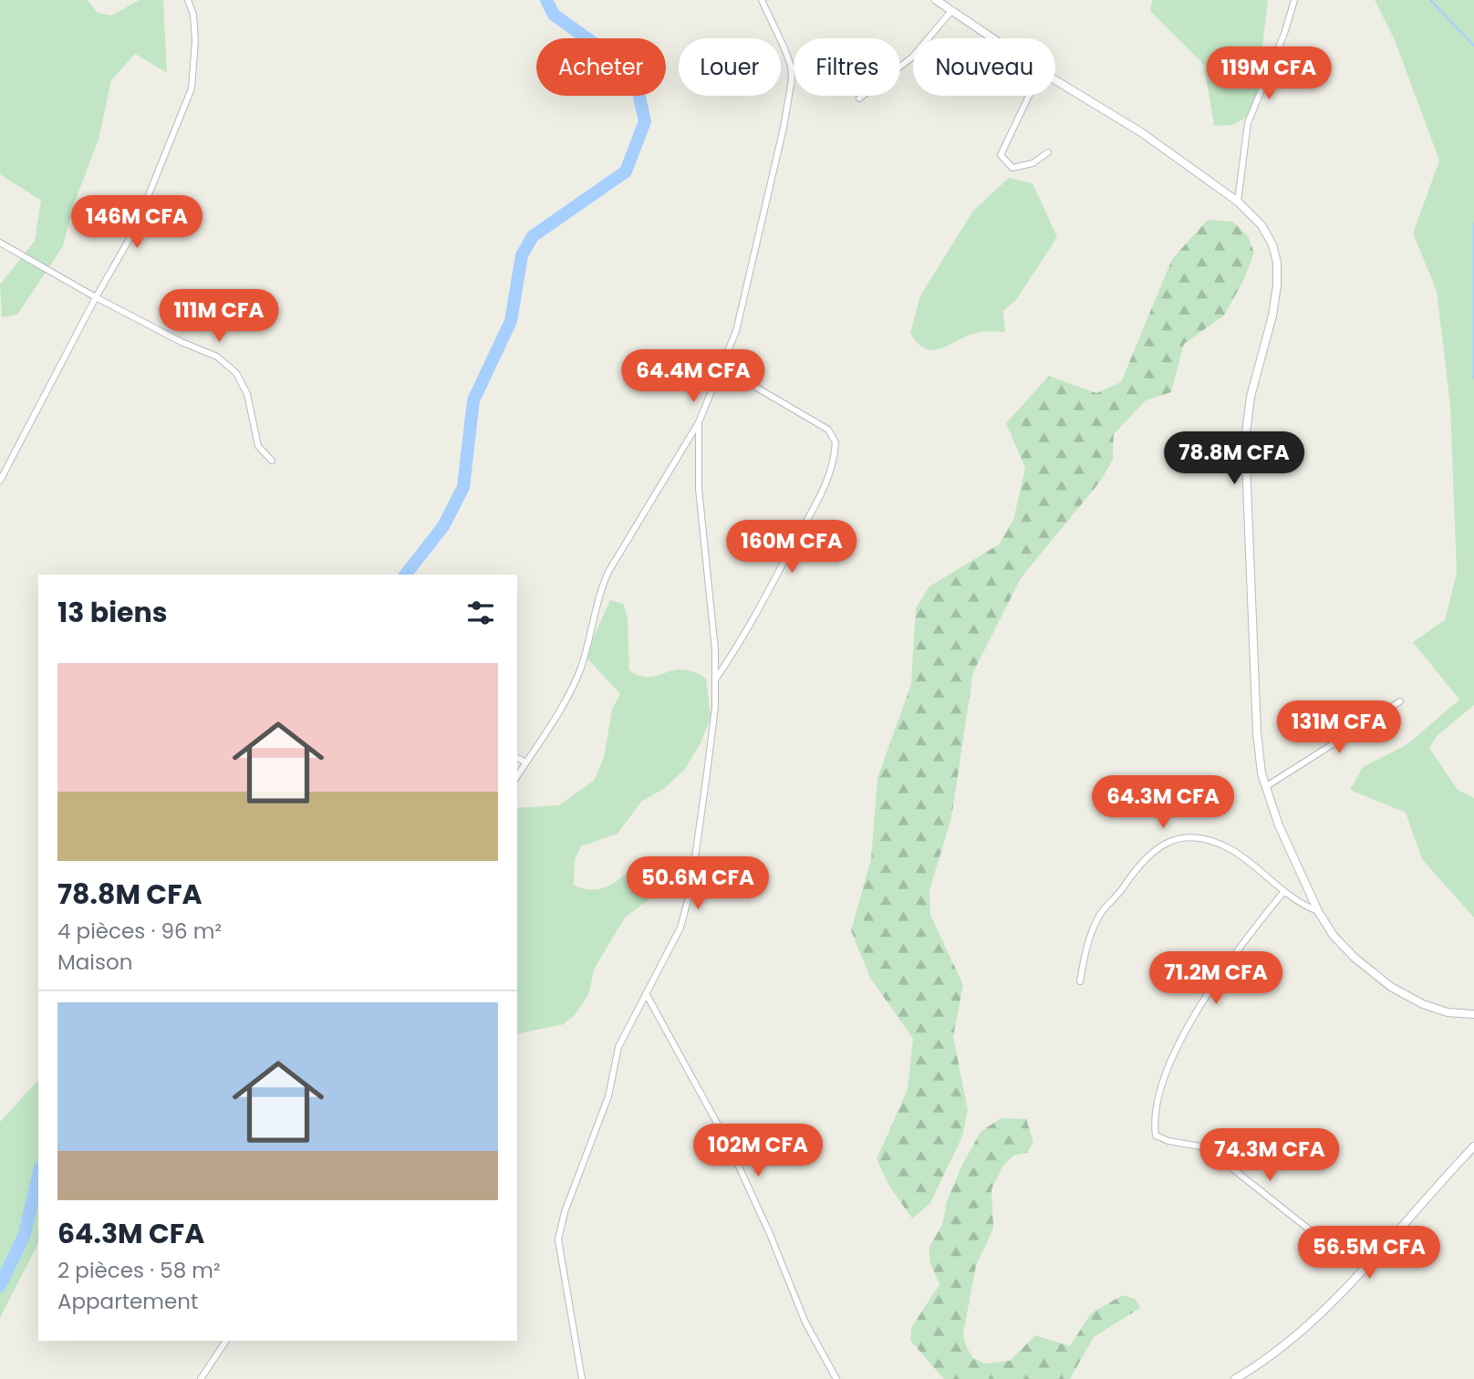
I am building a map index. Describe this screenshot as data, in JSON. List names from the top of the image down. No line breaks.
{"page":{"chip":["Acheter","Louer","Filtres","Nouveau"],"price":["119M CFA","146M CFA","111M CFA","64.4M CFA","78.8M CFA","160M CFA","131M CFA","64.3M CFA","50.6M CFA","71.2M CFA","102M CFA","74.3M CFA","56.5M CFA"],"heading":"13 biens","list":[{"name":"78.8M CFA","note":"4 pièces · 96 m² · Maison"},{"name":"64.3M CFA","note":"2 pièces · 58 m² · Appartement"}]}}
